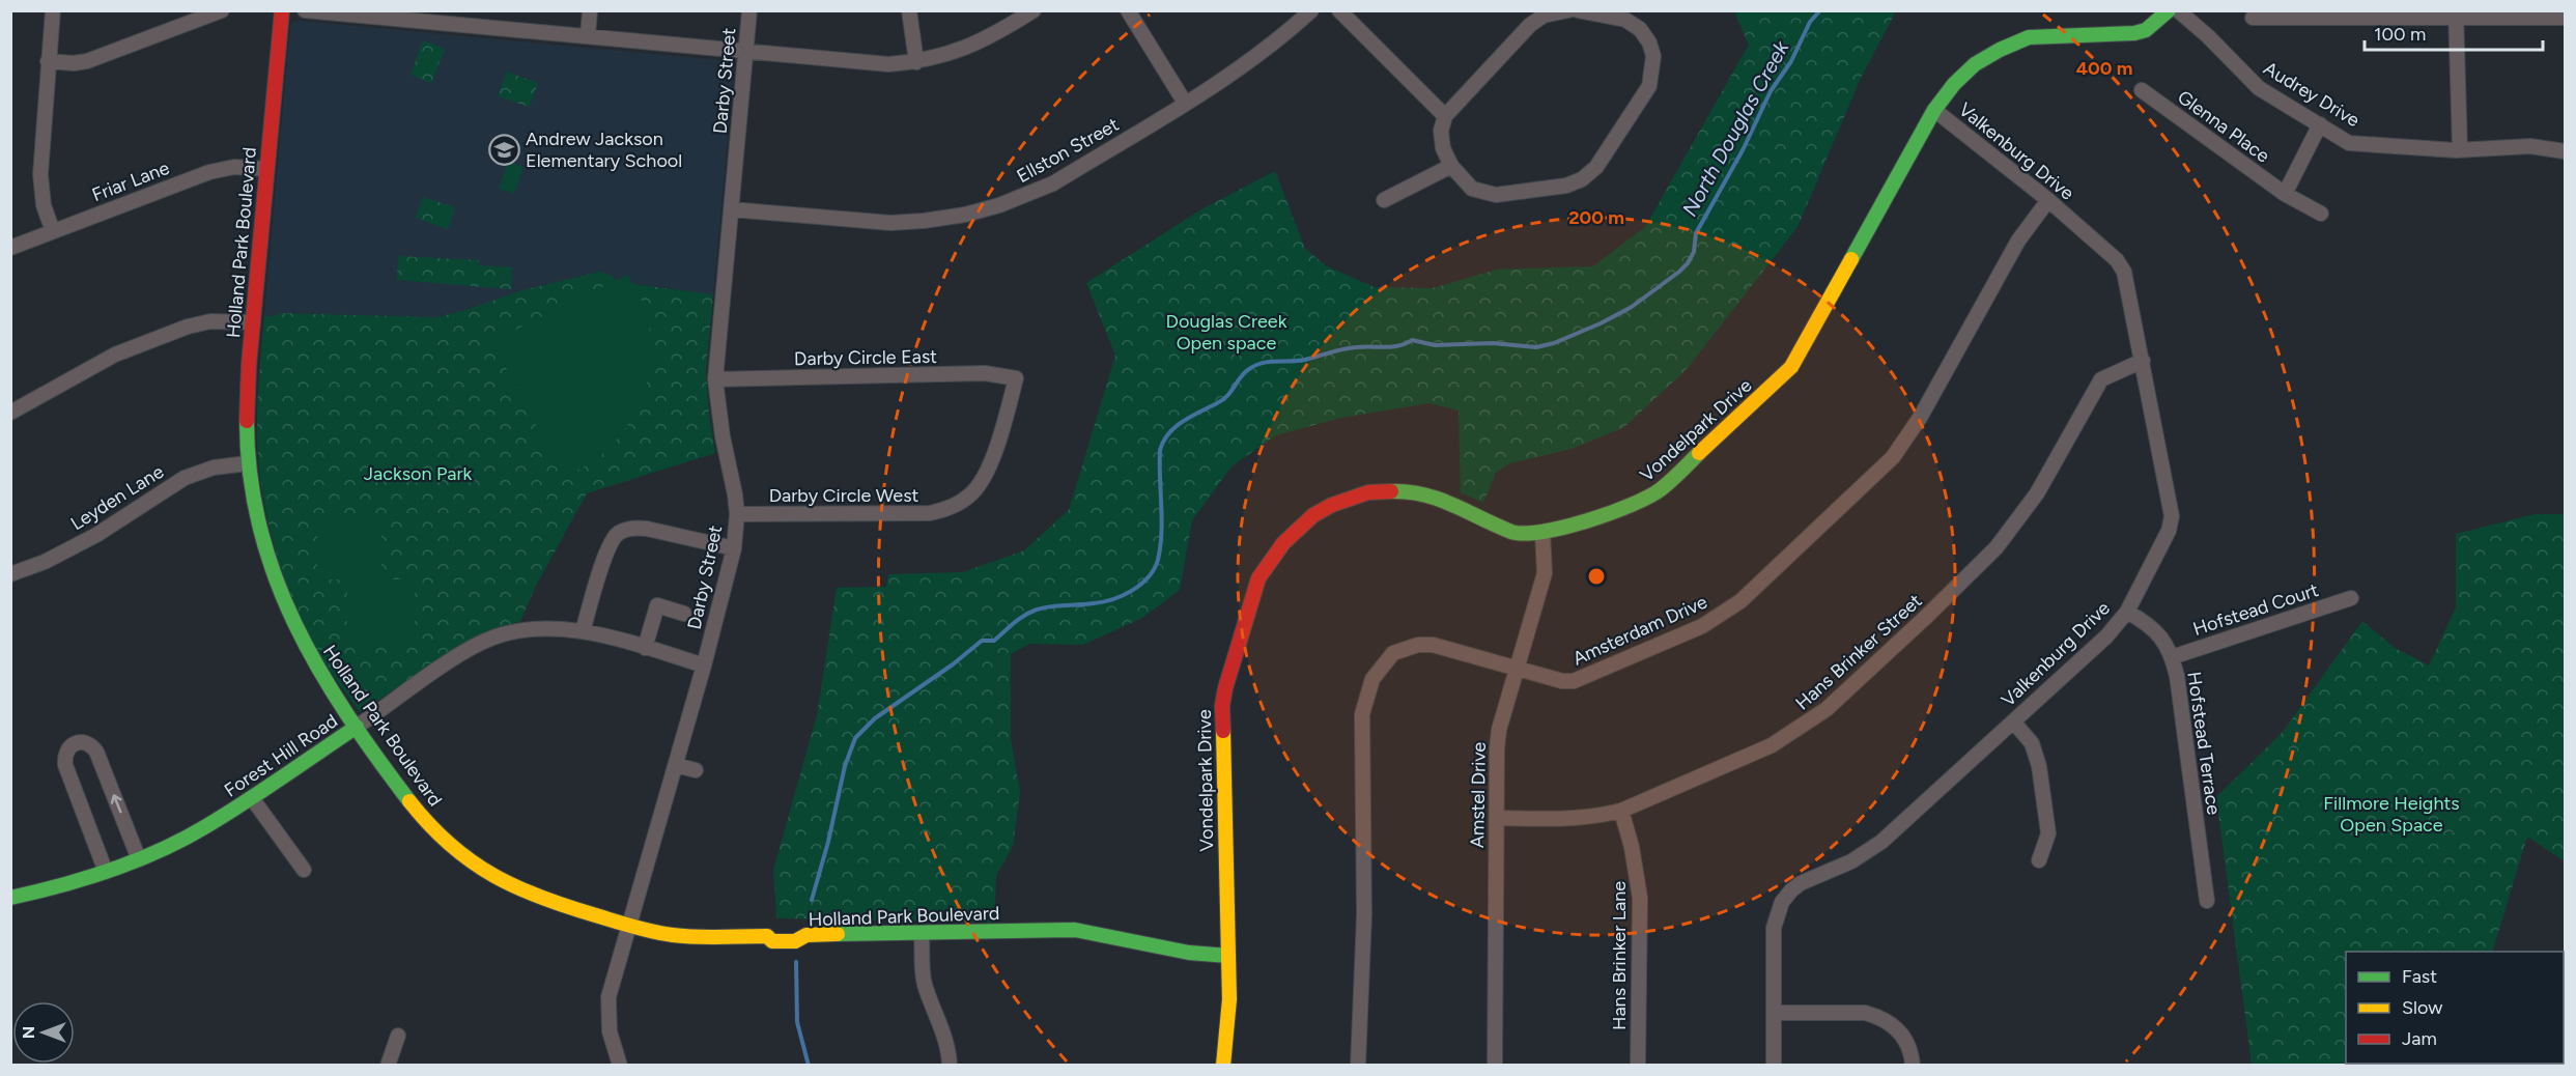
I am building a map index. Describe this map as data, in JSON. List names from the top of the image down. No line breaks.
{"streets":{"street":["Darby Street","Audrey Drive","Glenna Place","Ellston Street","Valkenburg Drive","Friar Lane","Holland Park Boulevard","Darby Circle East","Vondelpark Drive","Darby Circle West","Leyden Lane","Hofstead Court","Amsterdam Drive","Hans Brinker Street","Hofstead Terrace","Forest Hill Road","Amstel Drive","Hans Brinker Lane"]},"crossings":[["Darby Street","Ellston Street"],["Darby Street","Holland Park Boulevard"],["Darby Street","Darby Circle East"],["Darby Street","Darby Circle West"],["Darby Street","Forest Hill Road"],["Valkenburg Drive","Vondelpark Drive"],["Valkenburg Drive","Amsterdam Drive"],["Valkenburg Drive","Hans Brinker Street"],["Valkenburg Drive","Hofstead Terrace"],["Friar Lane","Holland Park Boulevard"],["Holland Park Boulevard","Vondelpark Drive"],["Holland Park Boulevard","Leyden Lane"],["Holland Park Boulevard","Forest Hill Road"],["Darby Circle East","Darby Circle West"],["Vondelpark Drive","Amstel Drive"],["Hofstead Court","Hofstead Terrace"],["Amsterdam Drive","Amstel Drive"],["Hans Brinker Street","Amstel Drive"],["Hans Brinker Street","Hans Brinker Lane"]],"water":["North Douglas Creek"],"parks":["Douglas Creek Open space","Jackson Park","Fillmore Heights Open Space"],"places":{"school or university":["Andrew Jackson Elementary School"]},"legend":["Fast","Slow","Jam"],"scale_bar":"100 m","north":"left","rings":["400 m","200 m"]}
